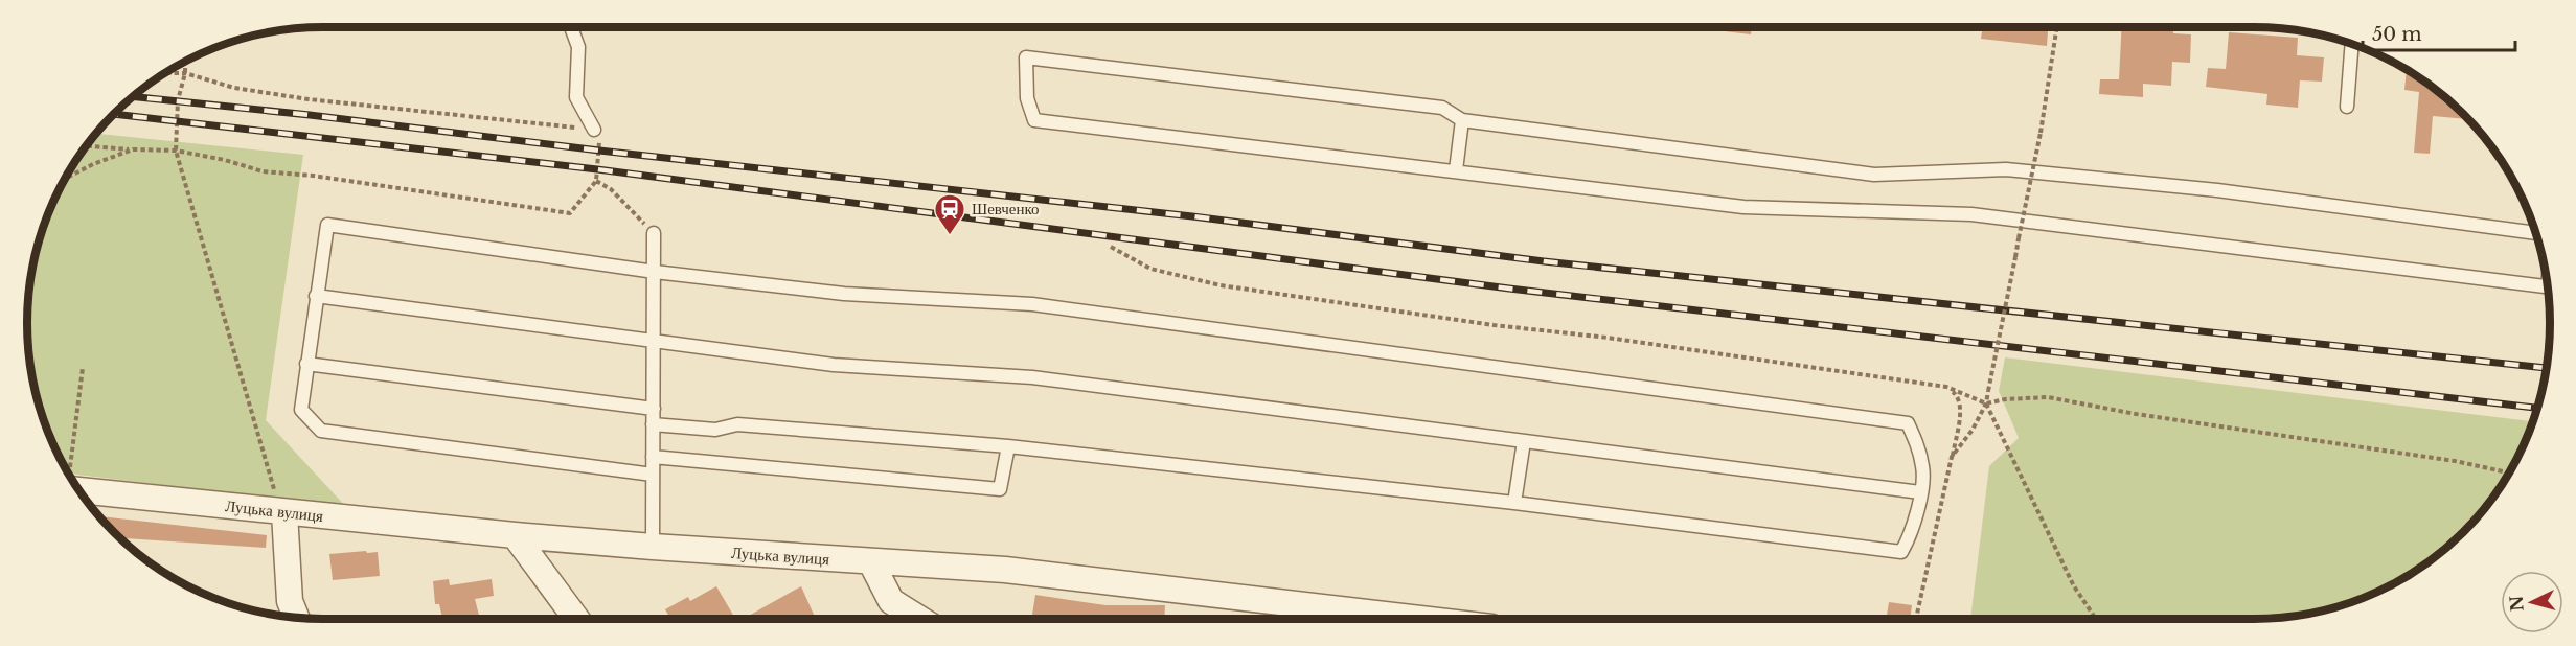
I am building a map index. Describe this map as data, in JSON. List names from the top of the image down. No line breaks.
{"streets":{"street":["Луцька вулиця"]},"places":{"station":["Шевченко"]},"scale_bar":"50 m","north":"left"}
